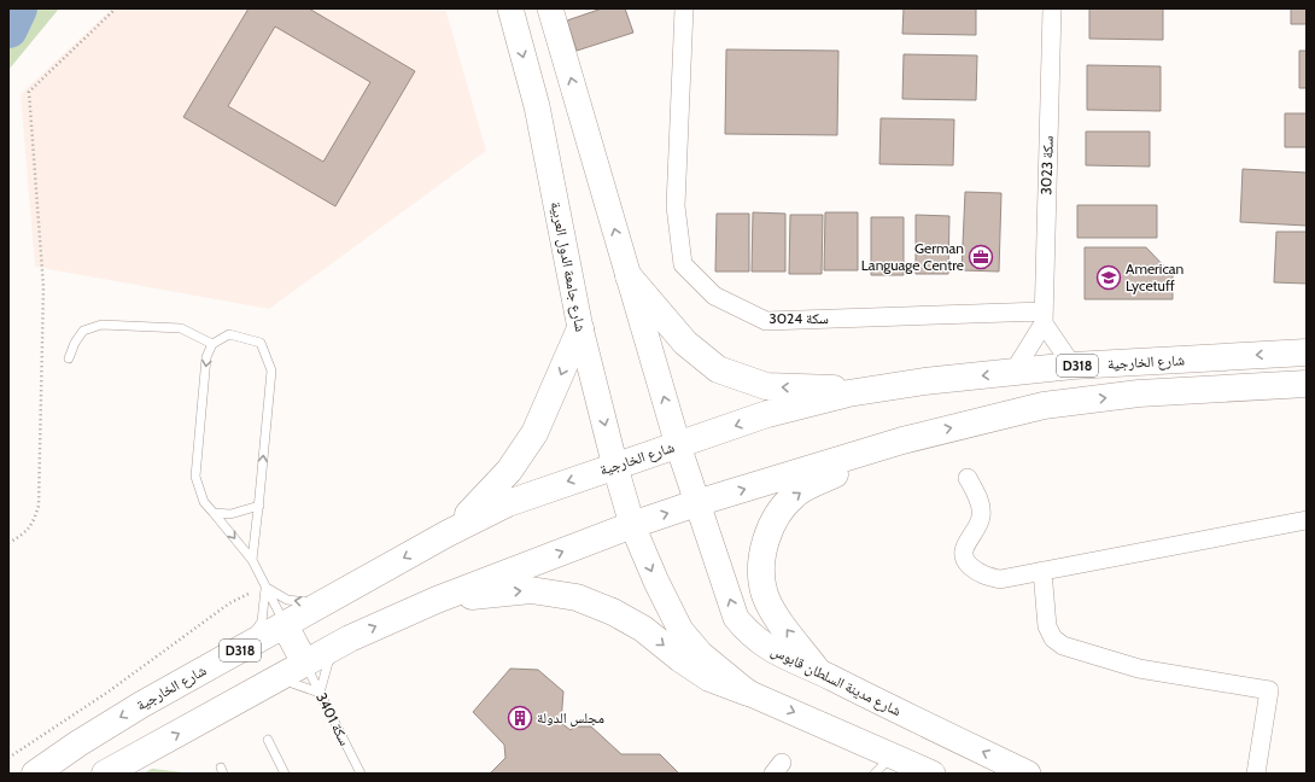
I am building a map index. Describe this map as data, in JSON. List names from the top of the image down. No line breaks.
{"streets":{"main road":["شارع جامعة الدول العربية","شارع الخارجية","D318","شارع مدينة السلطان قابوس"],"street":["سكة 3023","سكة 3024"],"lane":["سكة 3401"]},"crossings":[["سكة 3023","سكة 3024"],["شارع جامعة الدول العربية","شارع الخارجية"]],"places":{"office":["German Language Centre"],"school or university":["American Lycetuff"],"building":["مجلس الدولة"]}}
